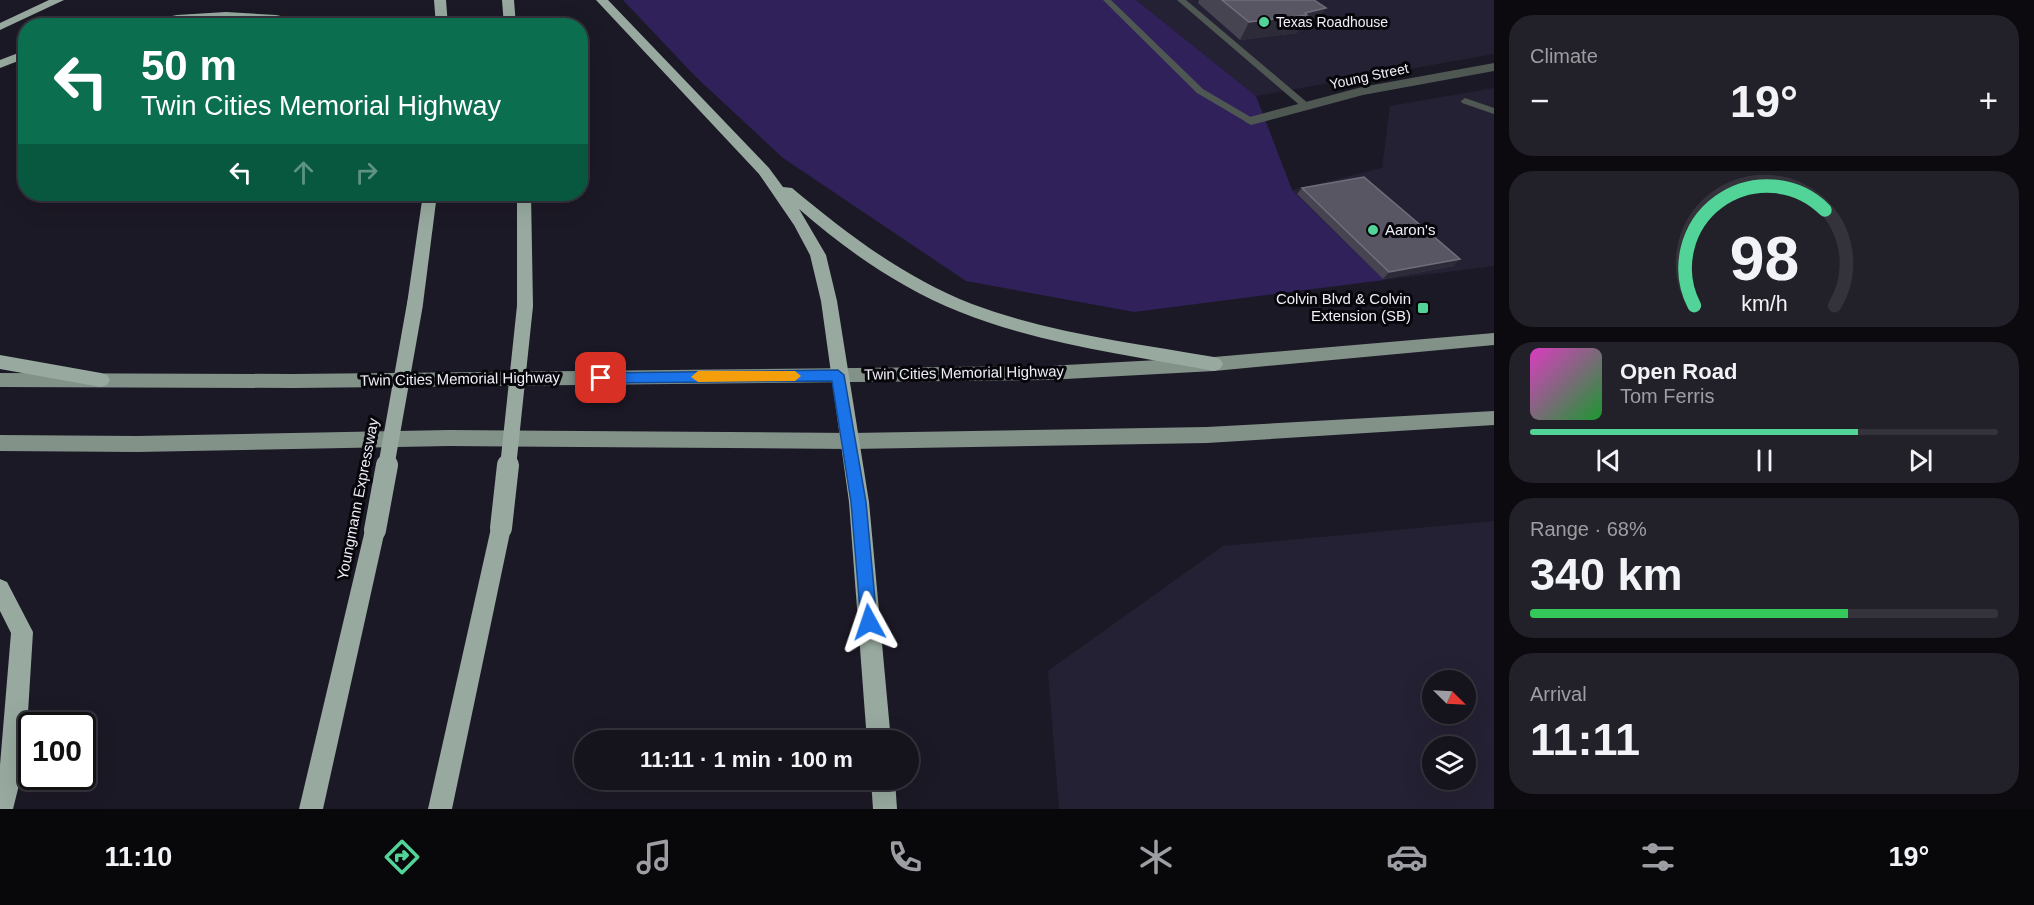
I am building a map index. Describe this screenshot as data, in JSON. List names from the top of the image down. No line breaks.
{"streets":{"highway":["Youngmann Expressway"],"main road":["Twin Cities Memorial Highway"],"street":["Young Street"]},"places":{"other":["Texas Roadhouse","Aaron's"],"transit":["Colvin Blvd & Colvin Extension (SB)"]},"north":"bottom right","page":{"tile":["Climate",["Range · 68%","340 km"],["Arrival","11:11"]],"turn":["50 m","Twin Cities Memorial Highway"],"heat":["−","19°","+"],"song":["Open Road","Tom Ferris"],"limit":"100","trip":"11:11 · 1 min · 100 m","tabs":["11:10","19°"],"gauge":["98","km/h"]}}
